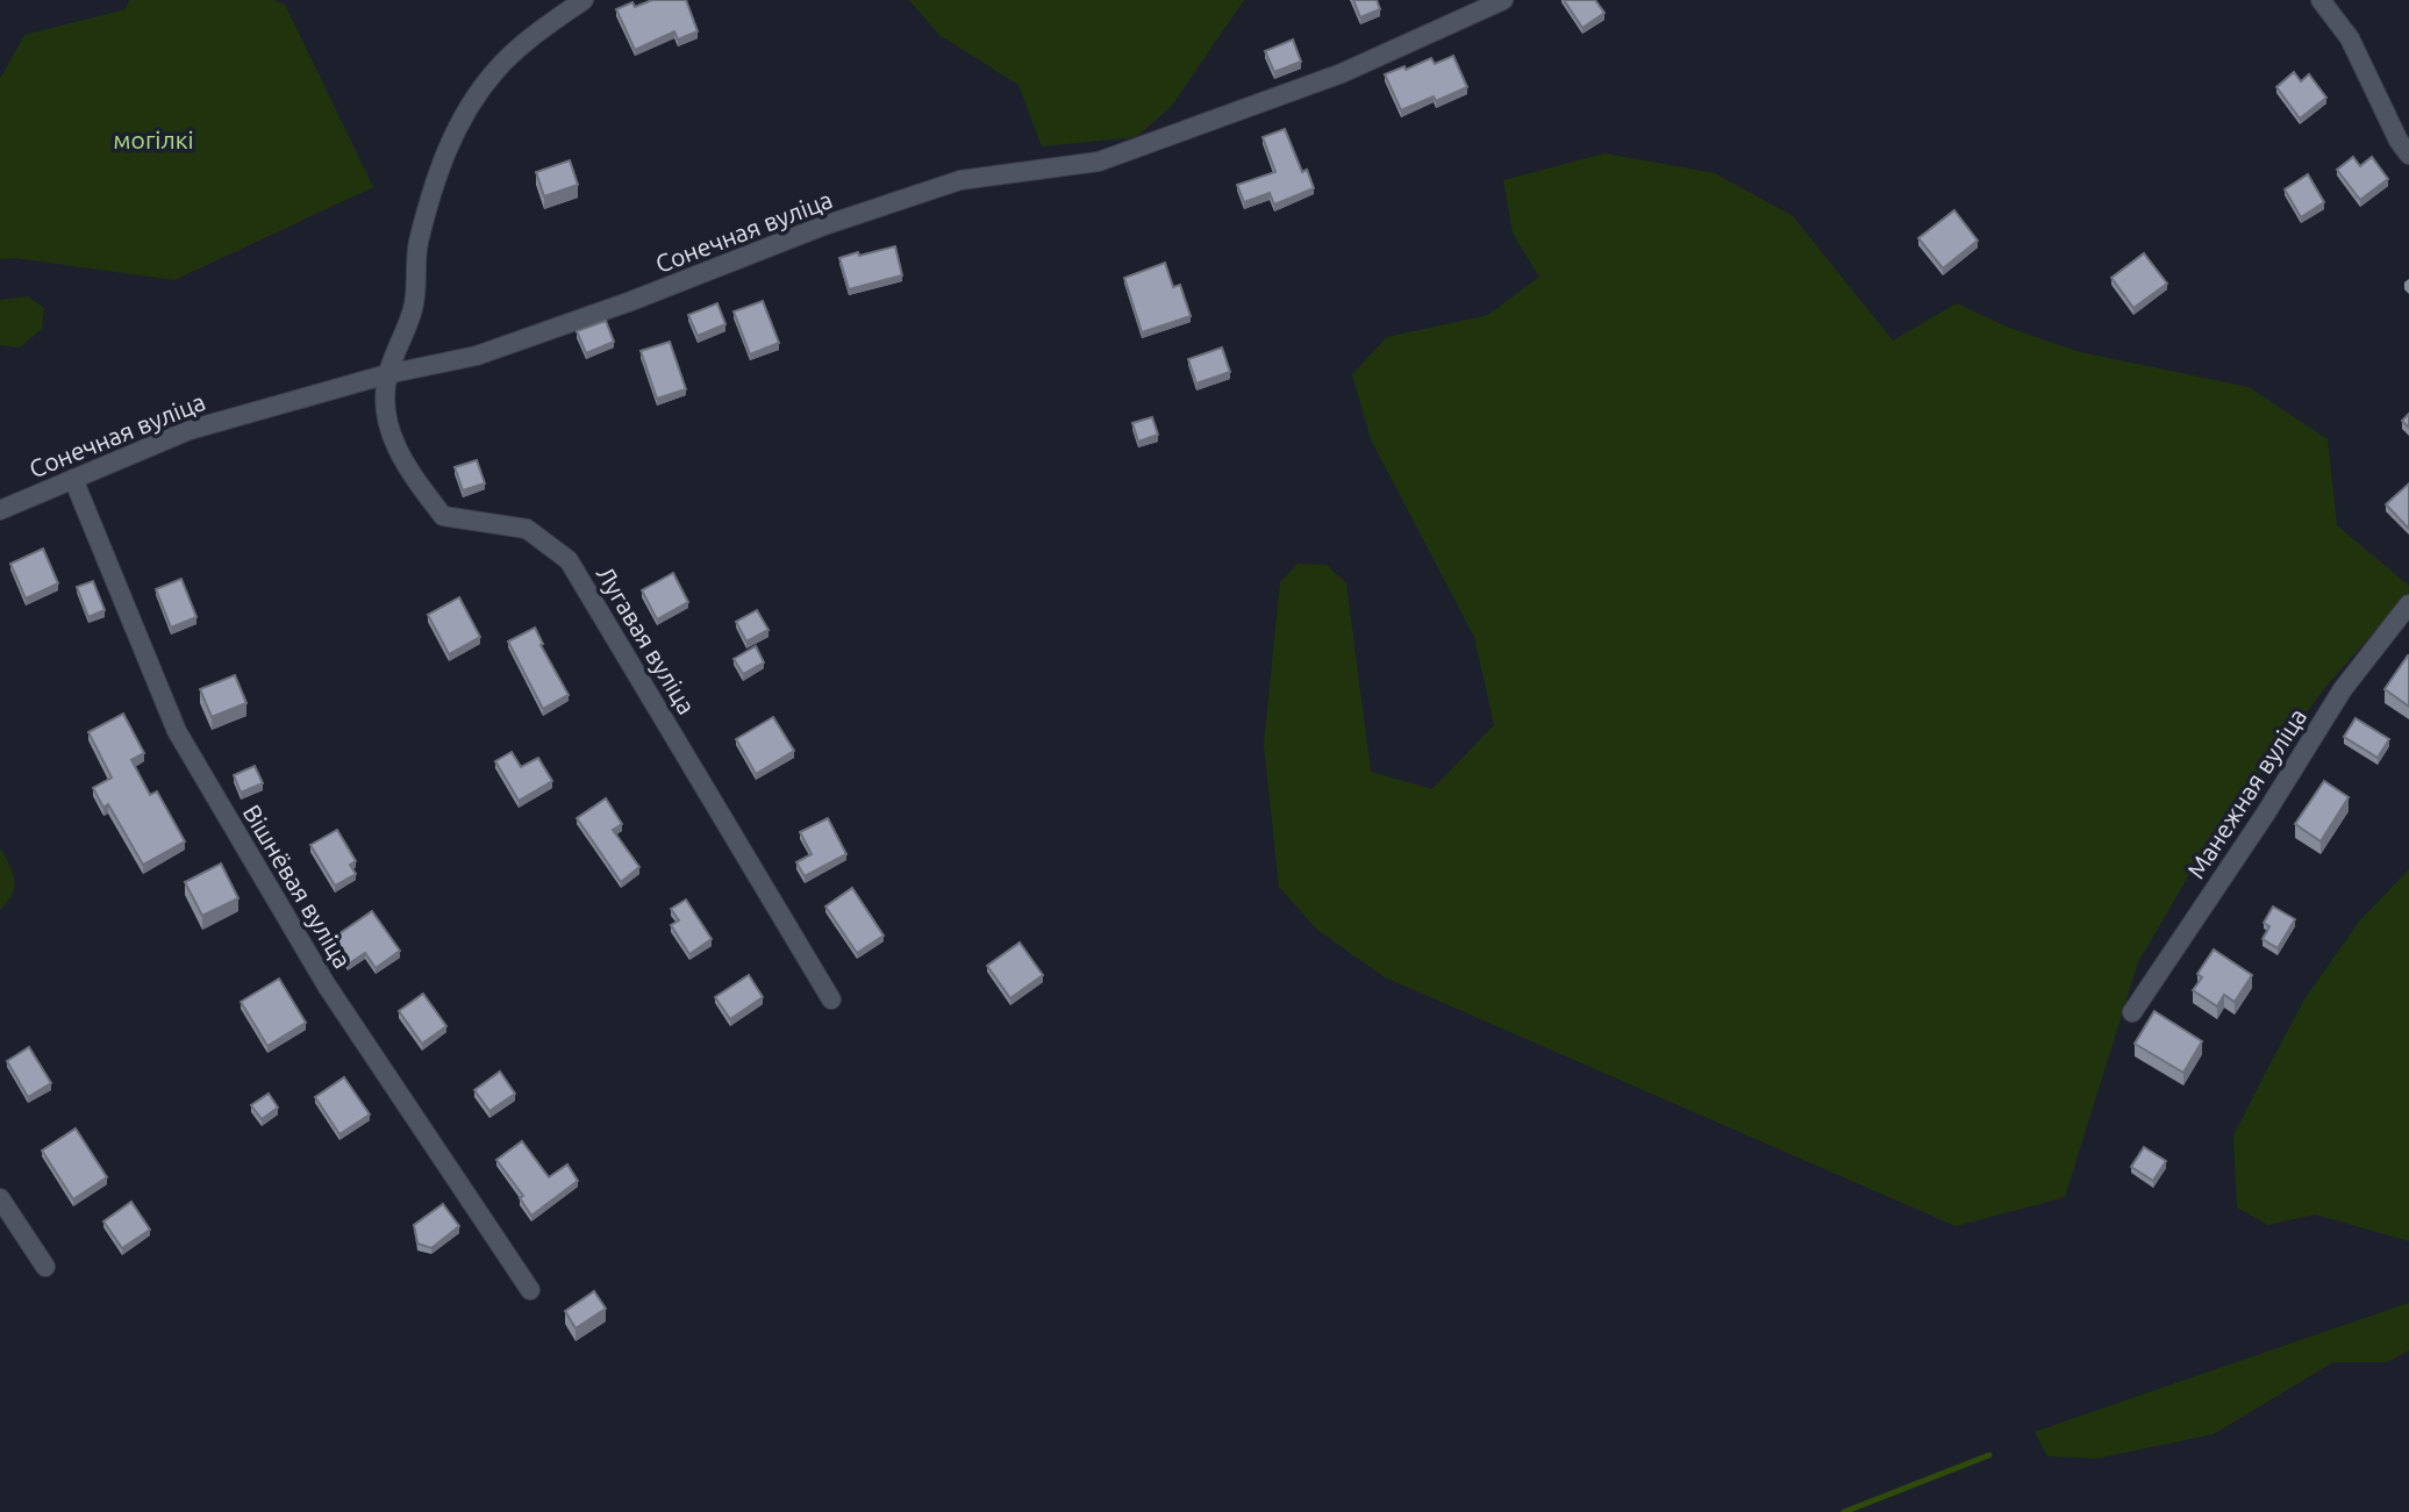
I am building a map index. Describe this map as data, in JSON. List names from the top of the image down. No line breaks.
{"streets":{"street":["Сонечная вуліца","Лугавая вуліца","Манежная вуліца","Вішнёвая вуліца"]},"crossings":[["Сонечная вуліца","Лугавая вуліца"],["Сонечная вуліца","Вішнёвая вуліца"]],"parks":["могілкі"]}
